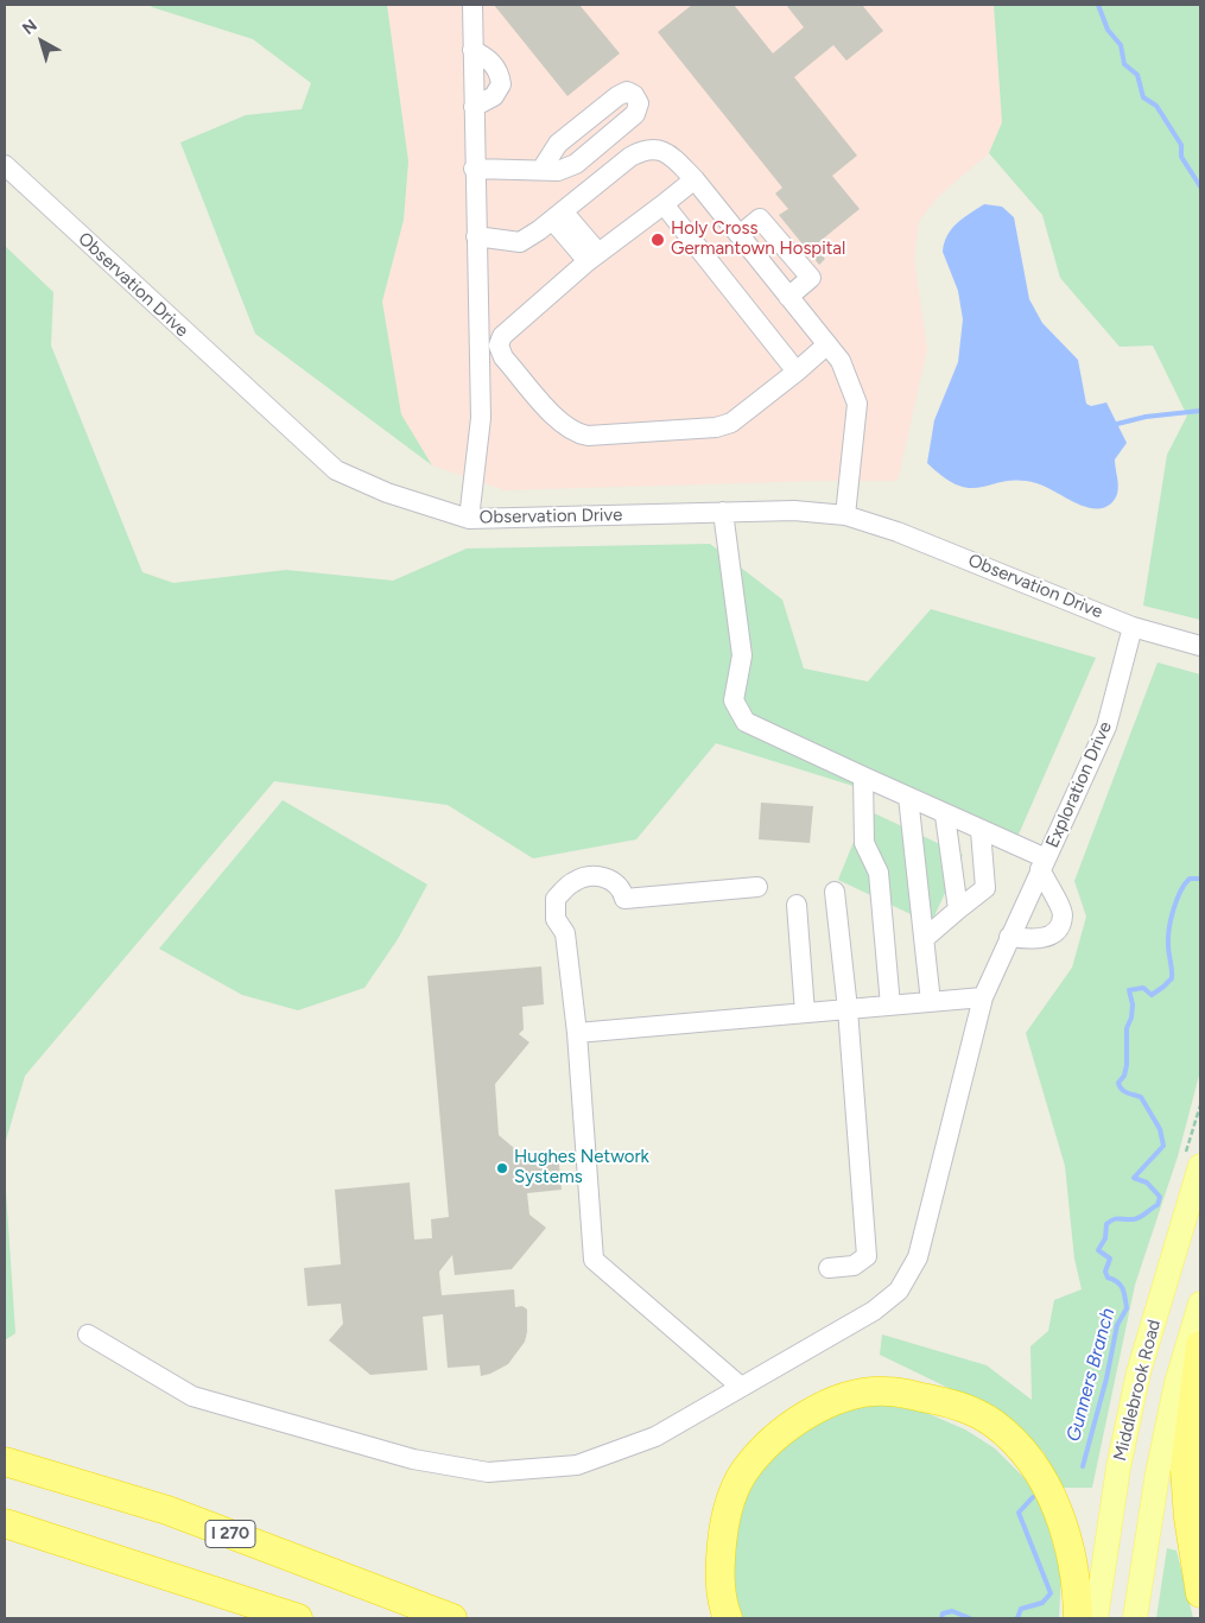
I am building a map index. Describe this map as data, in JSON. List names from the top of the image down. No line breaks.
{"streets":{"highway":["I 270"],"main road":["Middlebrook Road"],"street":["Observation Drive","Exploration Drive"]},"crossings":[["Observation Drive","Exploration Drive"]],"water":["Gunners Branch"],"places":["Holy Cross Germantown Hospital","Hughes Network Systems"],"north":"top left"}
